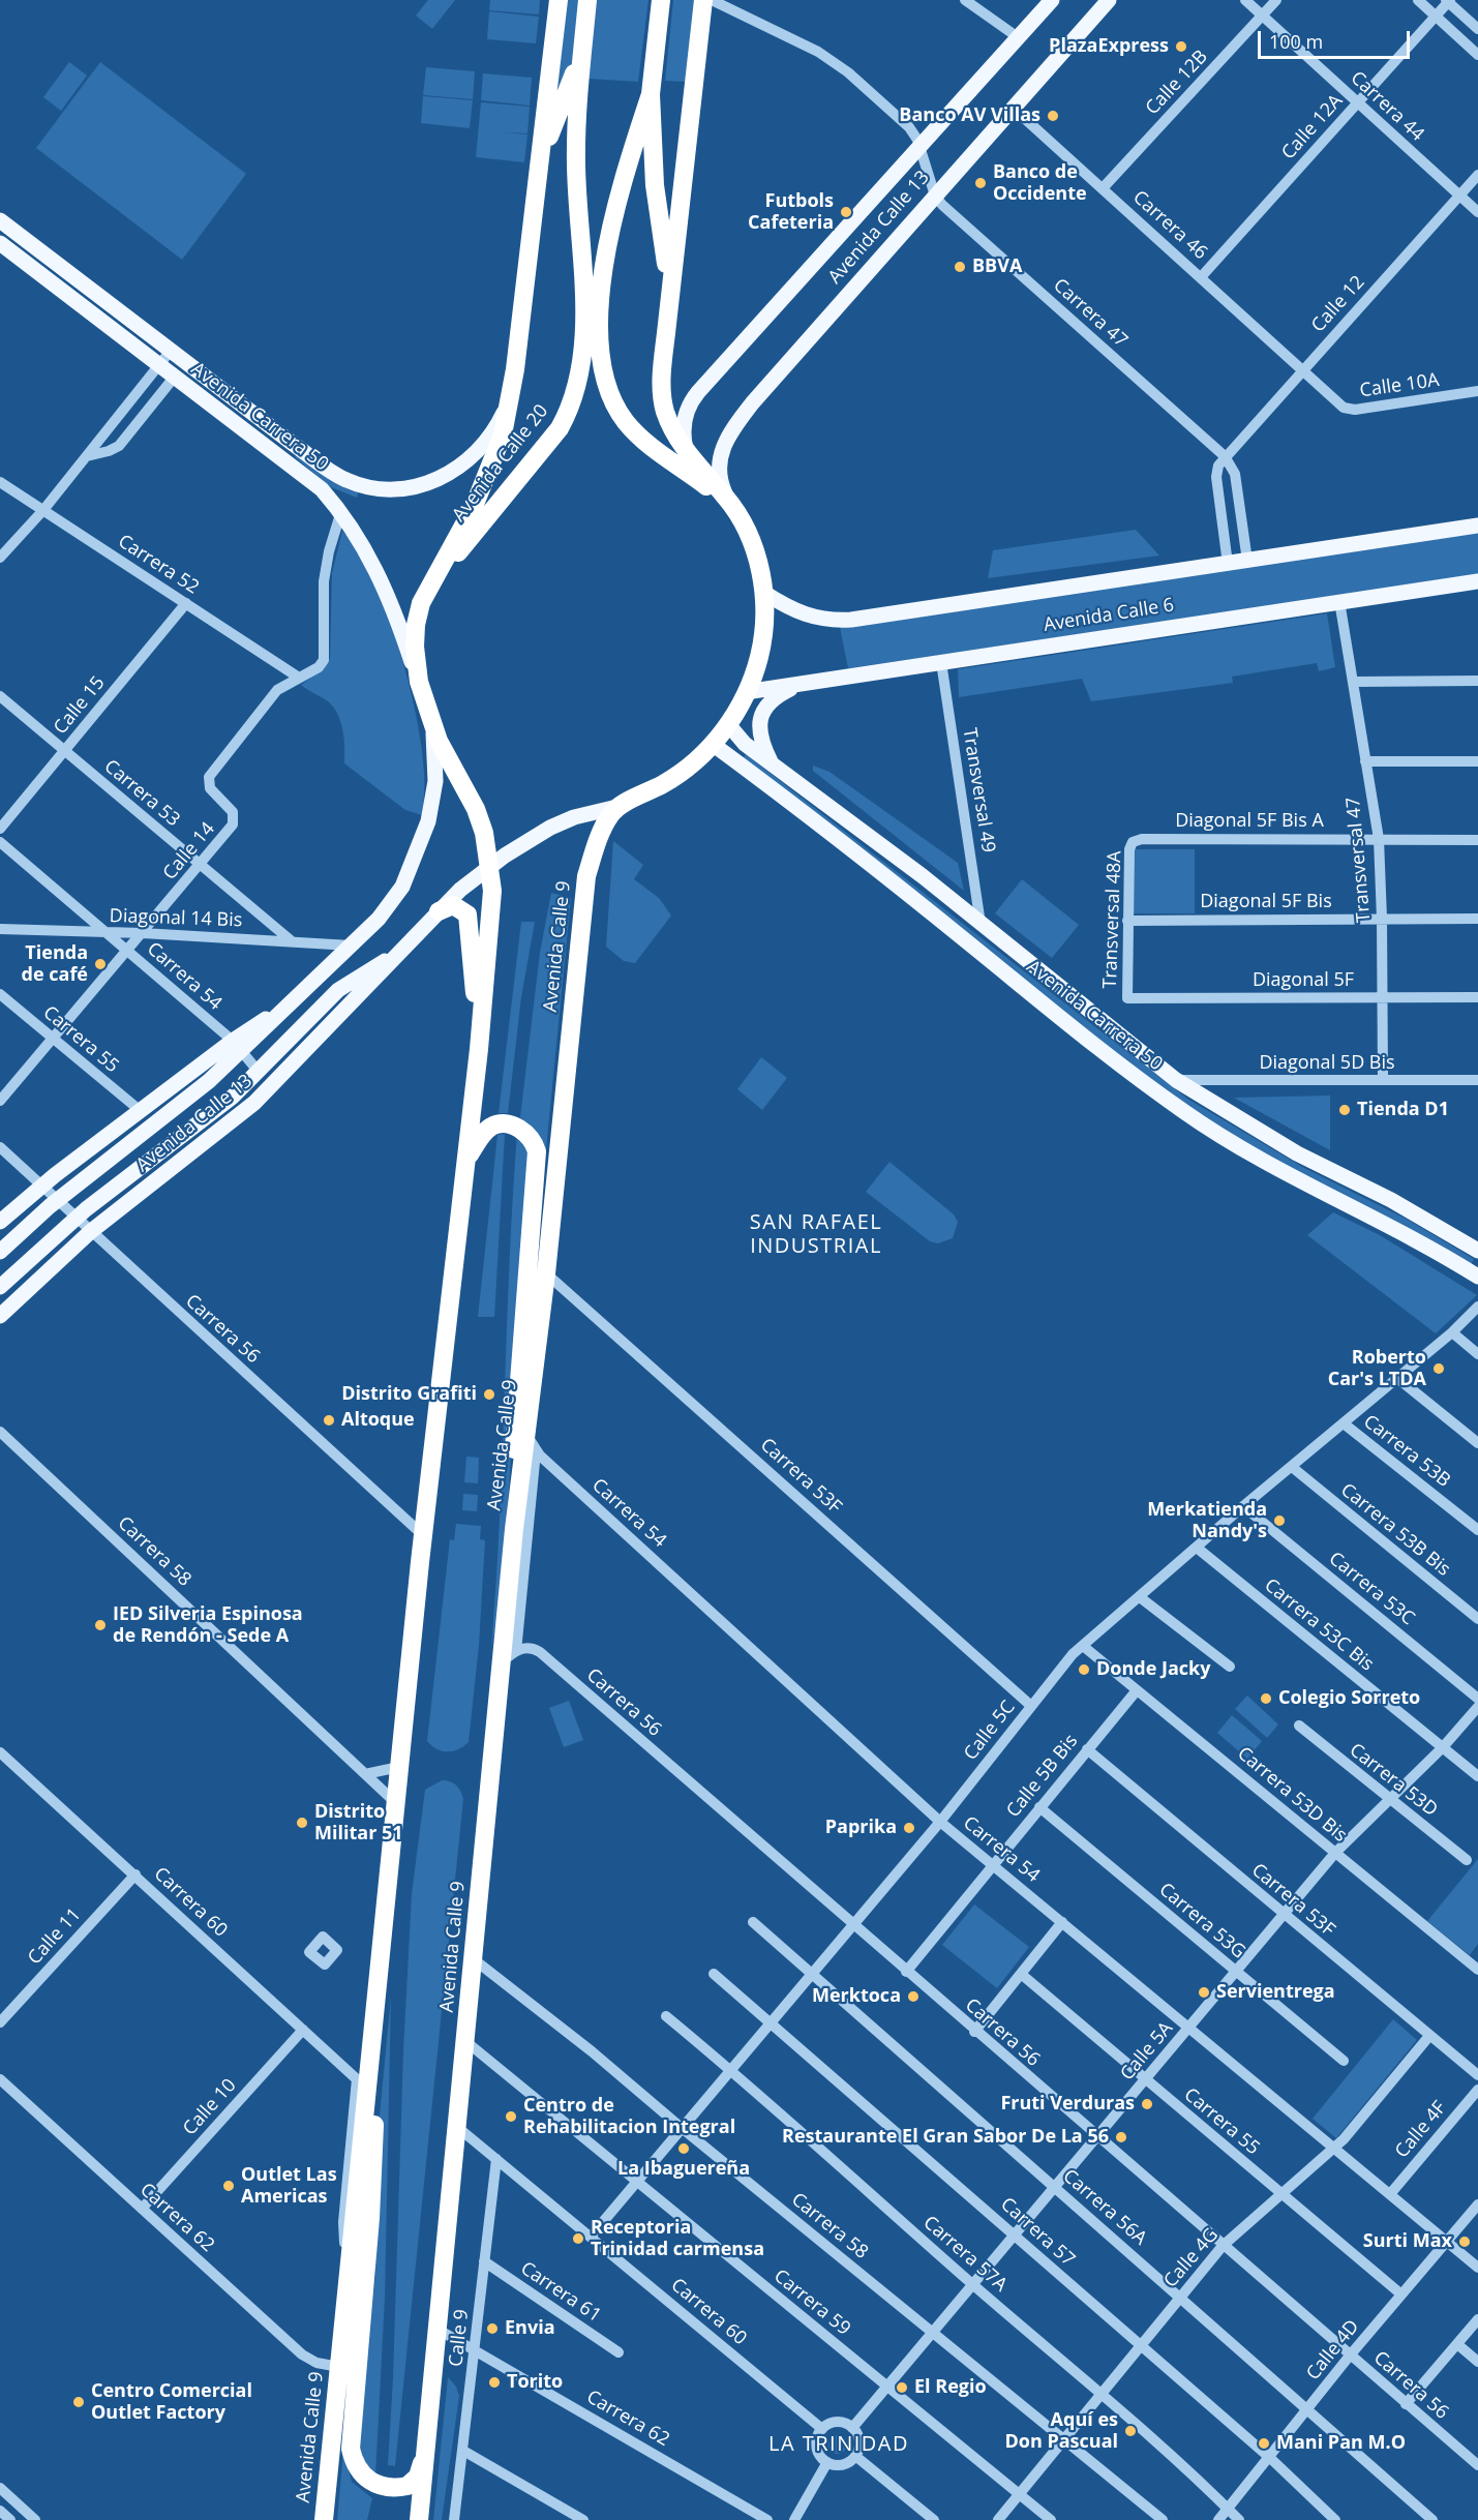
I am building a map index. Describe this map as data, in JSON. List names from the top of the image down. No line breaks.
{"streets":{"highway":["Avenida Calle 20","Avenida Calle 9"],"main road":["Avenida Calle 13","Avenida Carrera 50","Avenida Calle 6"],"street":["Calle 12B","Carrera 44","Calle 12A","Carrera 46","Calle 12","Carrera 47","Calle 10A","Carrera 52","Calle 15","Transversal 49","Carrera 53","Diagonal 5F Bis A","Calle 14","Transversal 47","Diagonal 5F Bis","Diagonal 14 Bis","Transversal 48A","Carrera 54","Diagonal 5F","Carrera 55","Diagonal 5D Bis","Carrera 56","Carrera 53B","Carrera 53F","Carrera 53B Bis","Carrera 58","Carrera 53C","Carrera 53C Bis","Calle 5C","Calle 5B Bis","Carrera 53D","Carrera 53D Bis","Carrera 60","Carrera 53G","Calle 11","Calle 5A","Calle 10","Calle 4F","Carrera 56A","Carrera 62","Carrera 57","Carrera 57A","Calle 4G","Carrera 61","Carrera 59","Calle 9","Calle 4D"]},"crossings":[["Calle 12B","Carrera 44"],["Calle 12B","Carrera 46"],["Carrera 44","Calle 12A"],["Carrera 44","Calle 12"],["Calle 12A","Carrera 46"],["Carrera 46","Avenida Calle 13"],["Carrera 46","Calle 12"],["Carrera 46","Calle 10A"],["Avenida Calle 13","Carrera 47"],["Avenida Calle 13","Avenida Calle 20"],["Avenida Calle 13","Diagonal 14 Bis"],["Avenida Calle 13","Avenida Calle 9"],["Avenida Calle 13","Carrera 54"],["Avenida Calle 13","Carrera 55"],["Avenida Calle 13","Carrera 56"],["Calle 12","Carrera 47"],["Calle 12","Calle 10A"],["Carrera 47","Avenida Calle 6"],["Avenida Carrera 50","Avenida Calle 20"],["Avenida Carrera 50","Transversal 49"],["Avenida Carrera 50","Calle 14"],["Avenida Carrera 50","Avenida Calle 9"],["Avenida Carrera 50","Diagonal 5D Bis"],["Avenida Calle 20","Avenida Calle 9"],["Carrera 52","Calle 15"],["Carrera 52","Calle 14"],["Avenida Calle 6","Transversal 49"],["Avenida Calle 6","Transversal 47"],["Avenida Calle 6","Avenida Calle 9"],["Calle 15","Carrera 53"],["Carrera 53","Calle 14"],["Carrera 53","Diagonal 14 Bis"],["Diagonal 5F Bis A","Transversal 47"],["Diagonal 5F Bis A","Transversal 48A"],["Calle 14","Diagonal 14 Bis"],["Calle 14","Carrera 54"],["Calle 14","Carrera 55"],["Transversal 47","Diagonal 5F Bis"],["Transversal 47","Diagonal 5F"],["Transversal 47","Diagonal 5D Bis"],["Diagonal 5F Bis","Transversal 48A"],["Diagonal 14 Bis","Carrera 54"],["Transversal 48A","Diagonal 5F"],["Avenida Calle 9","Carrera 54"],["Avenida Calle 9","Carrera 56"],["Avenida Calle 9","Carrera 53F"],["Avenida Calle 9","Carrera 58"],["Avenida Calle 9","Carrera 60"],["Avenida Calle 9","Carrera 62"],["Avenida Calle 9","Carrera 59"],["Carrera 54","Calle 5C"],["Carrera 54","Calle 5B Bis"],["Carrera 54","Calle 5A"],["Carrera 54","Calle 4F"],["Carrera 54","Calle 4G"],["Carrera 54","Calle 4D"],["Carrera 55","Calle 5A"],["Carrera 55","Calle 4G"],["Carrera 55","Calle 4D"],["Carrera 56","Calle 5C"],["Carrera 56","Calle 5B Bis"],["Carrera 56","Calle 5A"],["Carrera 56","Calle 4G"],["Carrera 56","Calle 4D"],["Carrera 53B","Calle 5C"],["Carrera 53F","Calle 5C"],["Carrera 53F","Calle 5B Bis"],["Carrera 53F","Calle 5A"],["Carrera 53F","Calle 4G"],["Carrera 53B Bis","Calle 5C"],["Carrera 58","Calle 5C"],["Carrera 58","Calle 5A"],["Carrera 58","Calle 4G"],["Carrera 53C","Calle 5C"],["Carrera 53C Bis","Calle 5C"],["Carrera 53C Bis","Calle 5A"],["Calle 5C","Carrera 53D Bis"],["Calle 5C","Carrera 60"],["Calle 5C","Carrera 56A"],["Calle 5C","Carrera 57"],["Calle 5C","Carrera 57A"],["Calle 5C","Carrera 59"],["Calle 5B Bis","Carrera 53D Bis"],["Calle 5B Bis","Carrera 53G"],["Carrera 53D","Calle 5A"],["Carrera 53D Bis","Calle 5A"],["Carrera 60","Calle 11"],["Carrera 60","Calle 5A"],["Carrera 60","Calle 10"],["Carrera 60","Calle 9"],["Carrera 53G","Calle 5A"],["Calle 5A","Carrera 56A"],["Calle 5A","Carrera 57"],["Calle 5A","Carrera 57A"],["Calle 5A","Carrera 59"],["Calle 10","Carrera 62"],["Carrera 56A","Calle 4G"],["Carrera 56A","Calle 4D"],["Carrera 62","Calle 9"],["Carrera 57","Calle 4G"],["Carrera 57","Calle 4D"],["Carrera 57A","Calle 4G"],["Carrera 57A","Calle 4D"],["Calle 4G","Carrera 59"],["Carrera 61","Calle 9"]],"districts":["SAN RAFAEL INDUSTRIAL","LA TRINIDAD"],"places":["PlazaExpress","Banco AV Villas","Banco de Occidente","Futbols Cafeteria","BBVA","Tienda de café","Tienda D1","Roberto Car's LTDA","Distrito Grafiti","Altoque","Merkatienda Nandy's","IED Silveria Espinosa de Rendón - Sede A","Donde Jacky","Colegio Sorreto","Distrito Militar 51","Paprika","Servientrega","Merktoca","Fruti Verduras","Centro de Rehabilitacion Integral","Restaurante El Gran Sabor De La 56","La Ibaguereña","Outlet Las Americas","Receptoria Trinidad carmensa","Surti Max","Envia","Torito","El Regio","Centro Comercial Outlet Factory","Aquí es Don Pascual","Mani Pan M.O"],"scale_bar":"100 m"}
